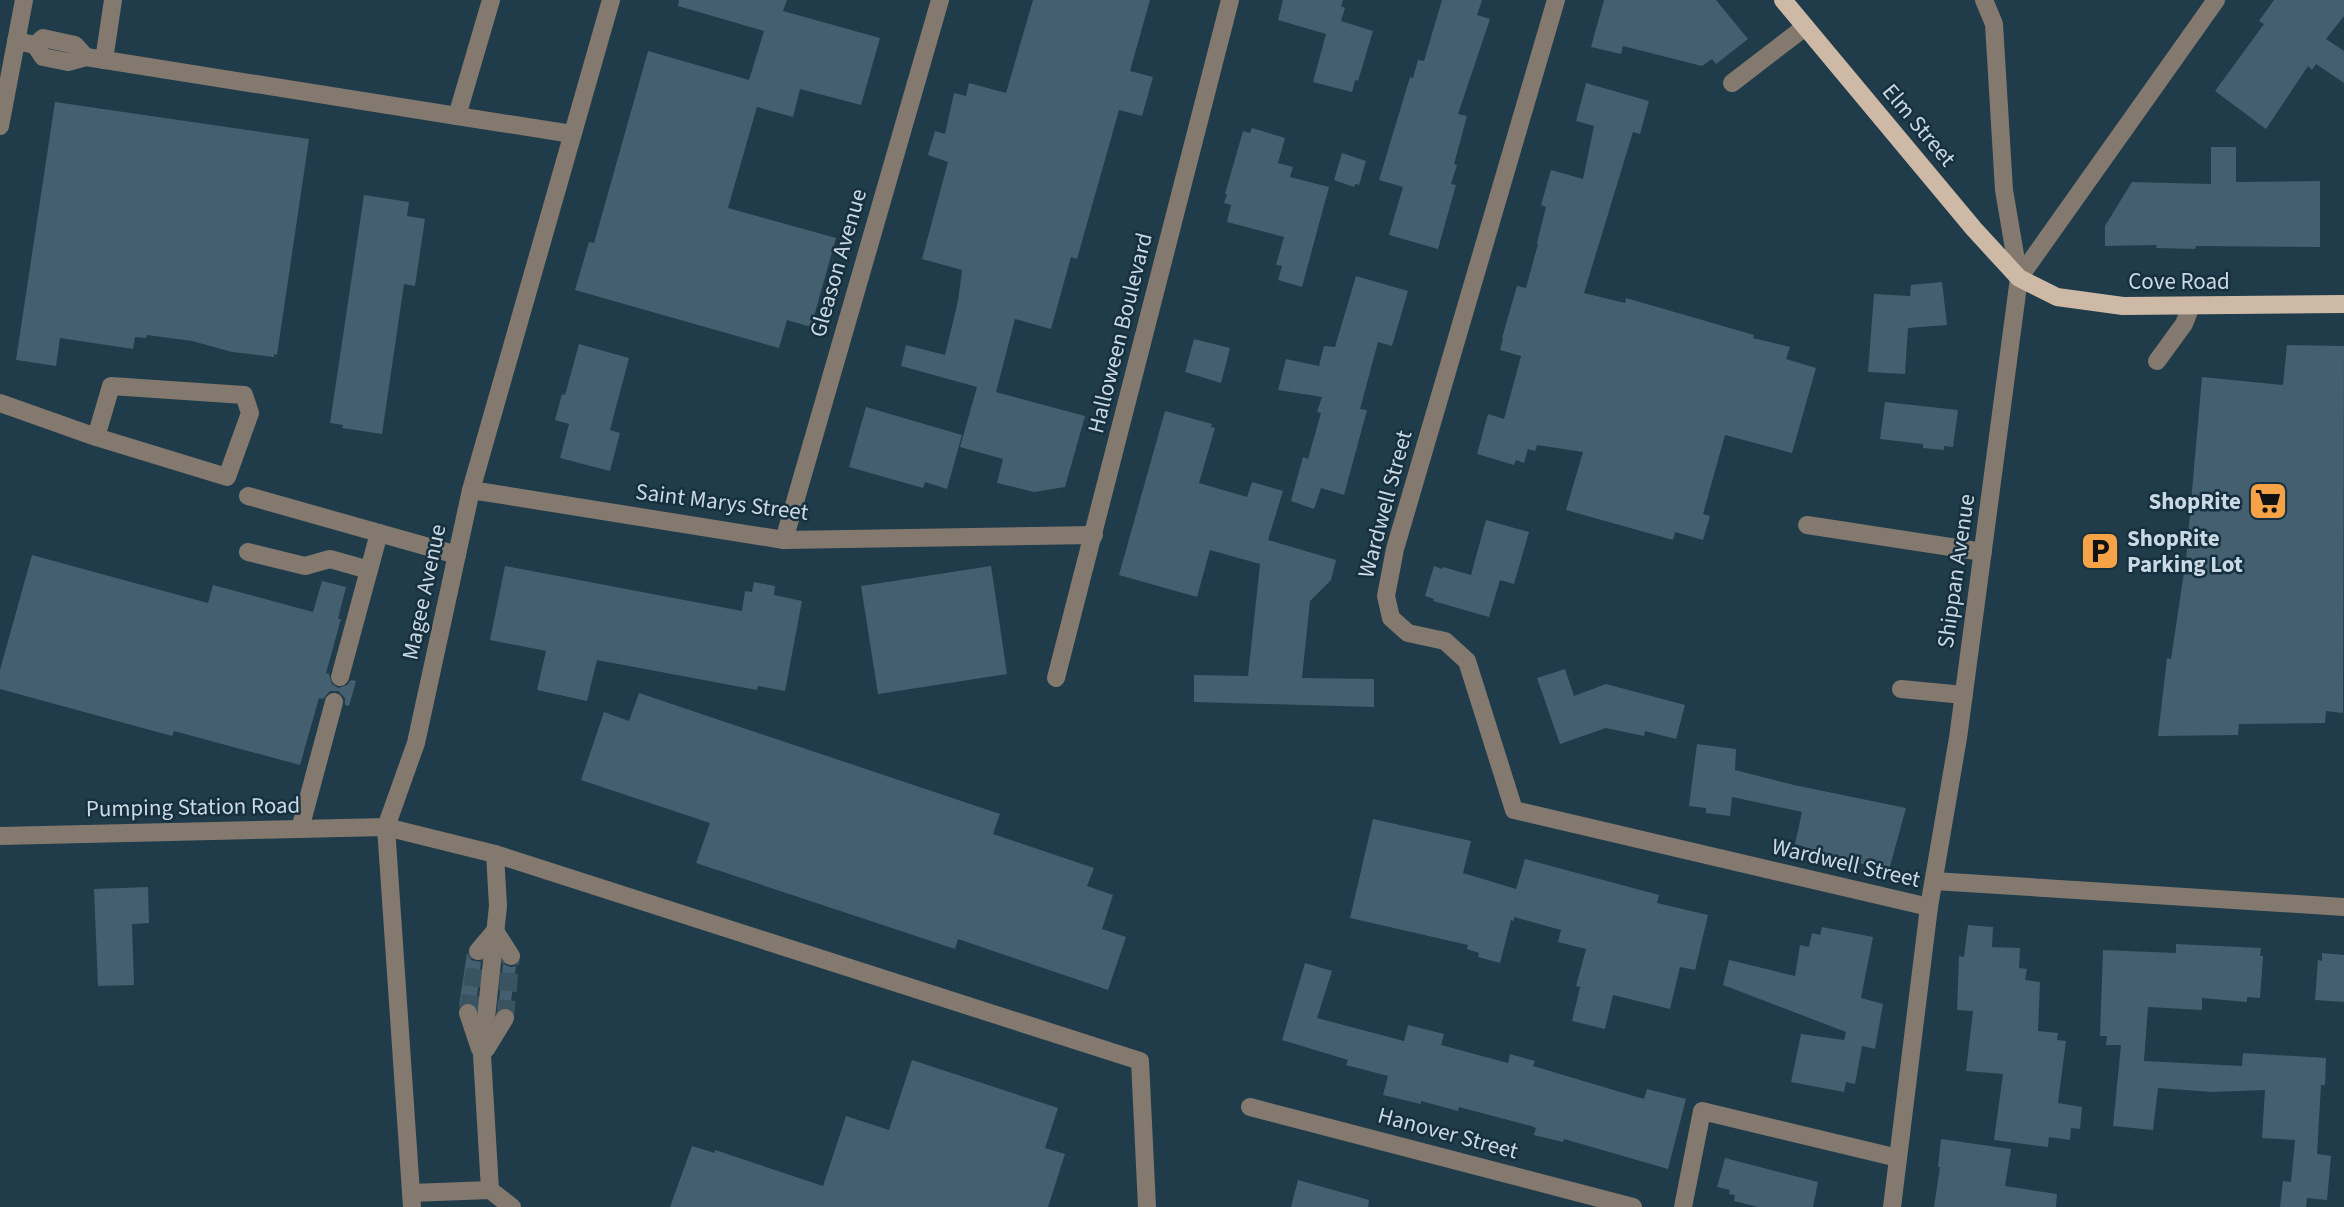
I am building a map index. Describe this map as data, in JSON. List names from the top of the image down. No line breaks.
{"streets":{"main road":["Elm Street","Cove Road"],"street":["Gleason Avenue","Halloween Boulevard","Saint Marys Street","Wardwell Street","Shippan Avenue","Magee Avenue","Pumping Station Road","Hanover Street"]},"crossings":[["Elm Street","Cove Road"],["Elm Street","Shippan Avenue"],["Gleason Avenue","Saint Marys Street"],["Cove Road","Shippan Avenue"],["Halloween Boulevard","Saint Marys Street"],["Saint Marys Street","Magee Avenue"],["Wardwell Street","Shippan Avenue"],["Magee Avenue","Pumping Station Road"]],"places":{"supermarket":["ShopRite"],"parking":["ShopRite Parking Lot"]}}
